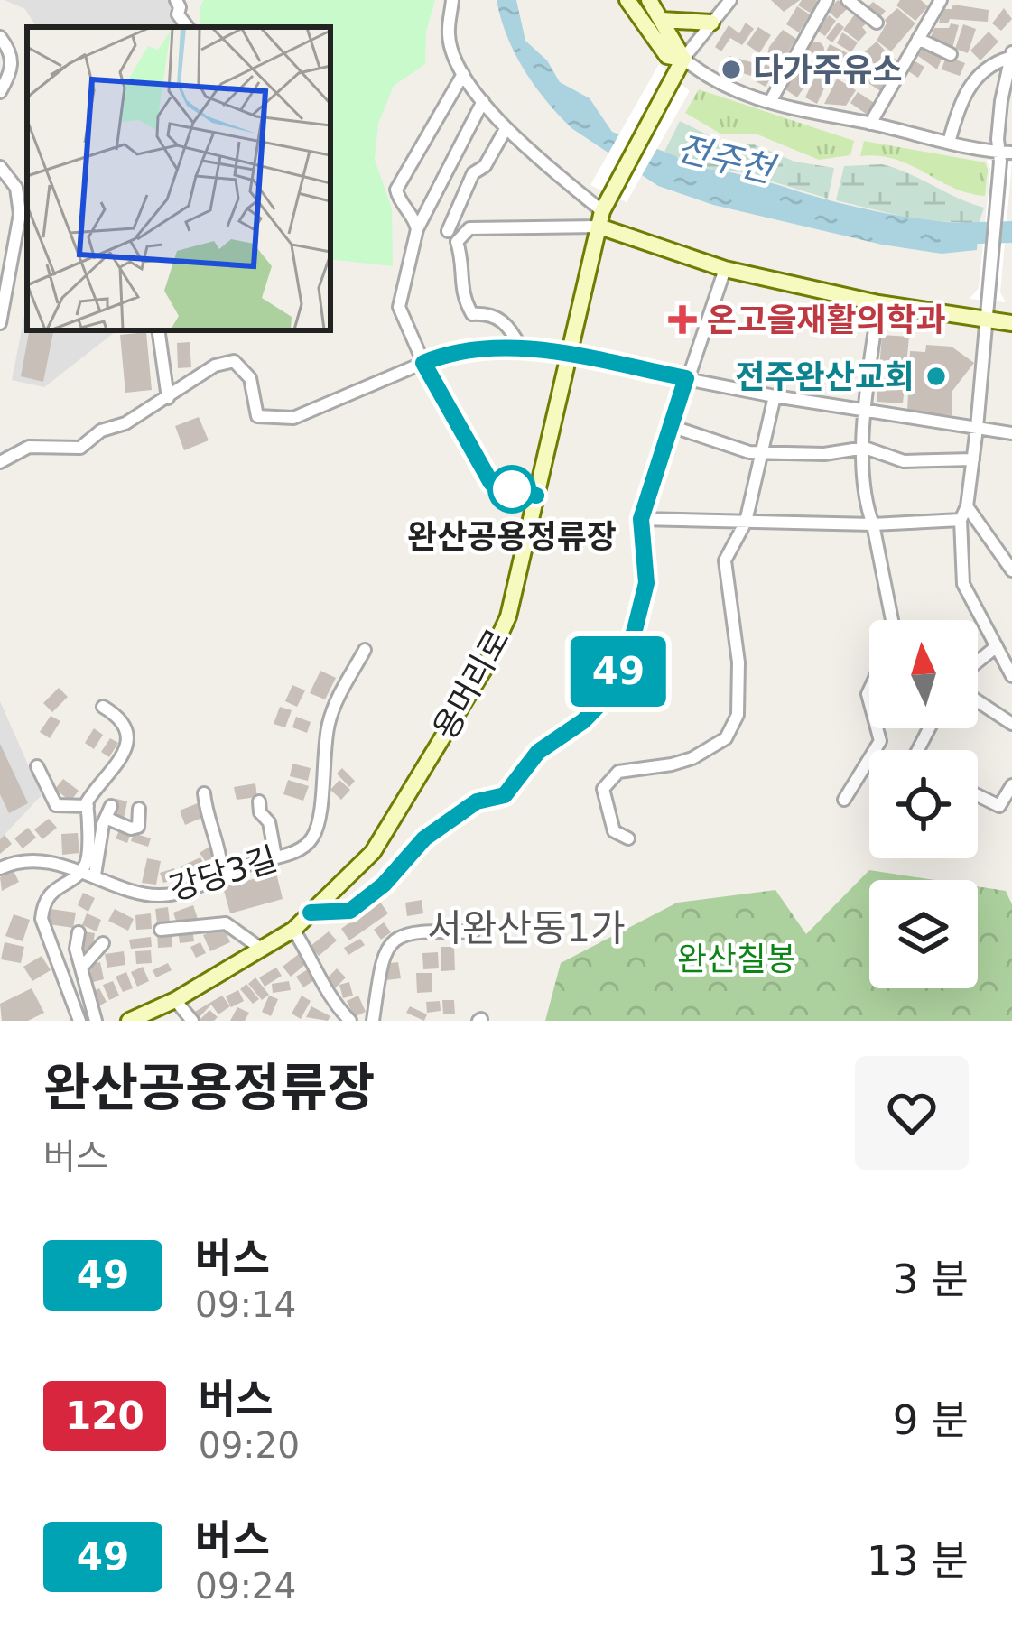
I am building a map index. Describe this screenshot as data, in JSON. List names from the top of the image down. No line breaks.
{"streets":{"street":["용머리로","강당3길"]},"districts":["서완산동1가"],"water":["전주천"],"parks":["완산칠봉"],"places":{"other":["다가주유소","전주완산교회","완산공용정류장"],"health":["온고을재활의학과"]},"lines":["bus line 49"],"north":"top","page":{"on_map":"49","heading":["완산공용정류장","버스"],"list":[{"mark":"49","name":"버스","note":"09:14","value":"3 분"},{"mark":"120","name":"버스","note":"09:20","value":"9 분"},{"mark":"49","name":"버스","note":"09:24","value":"13 분"}]}}
